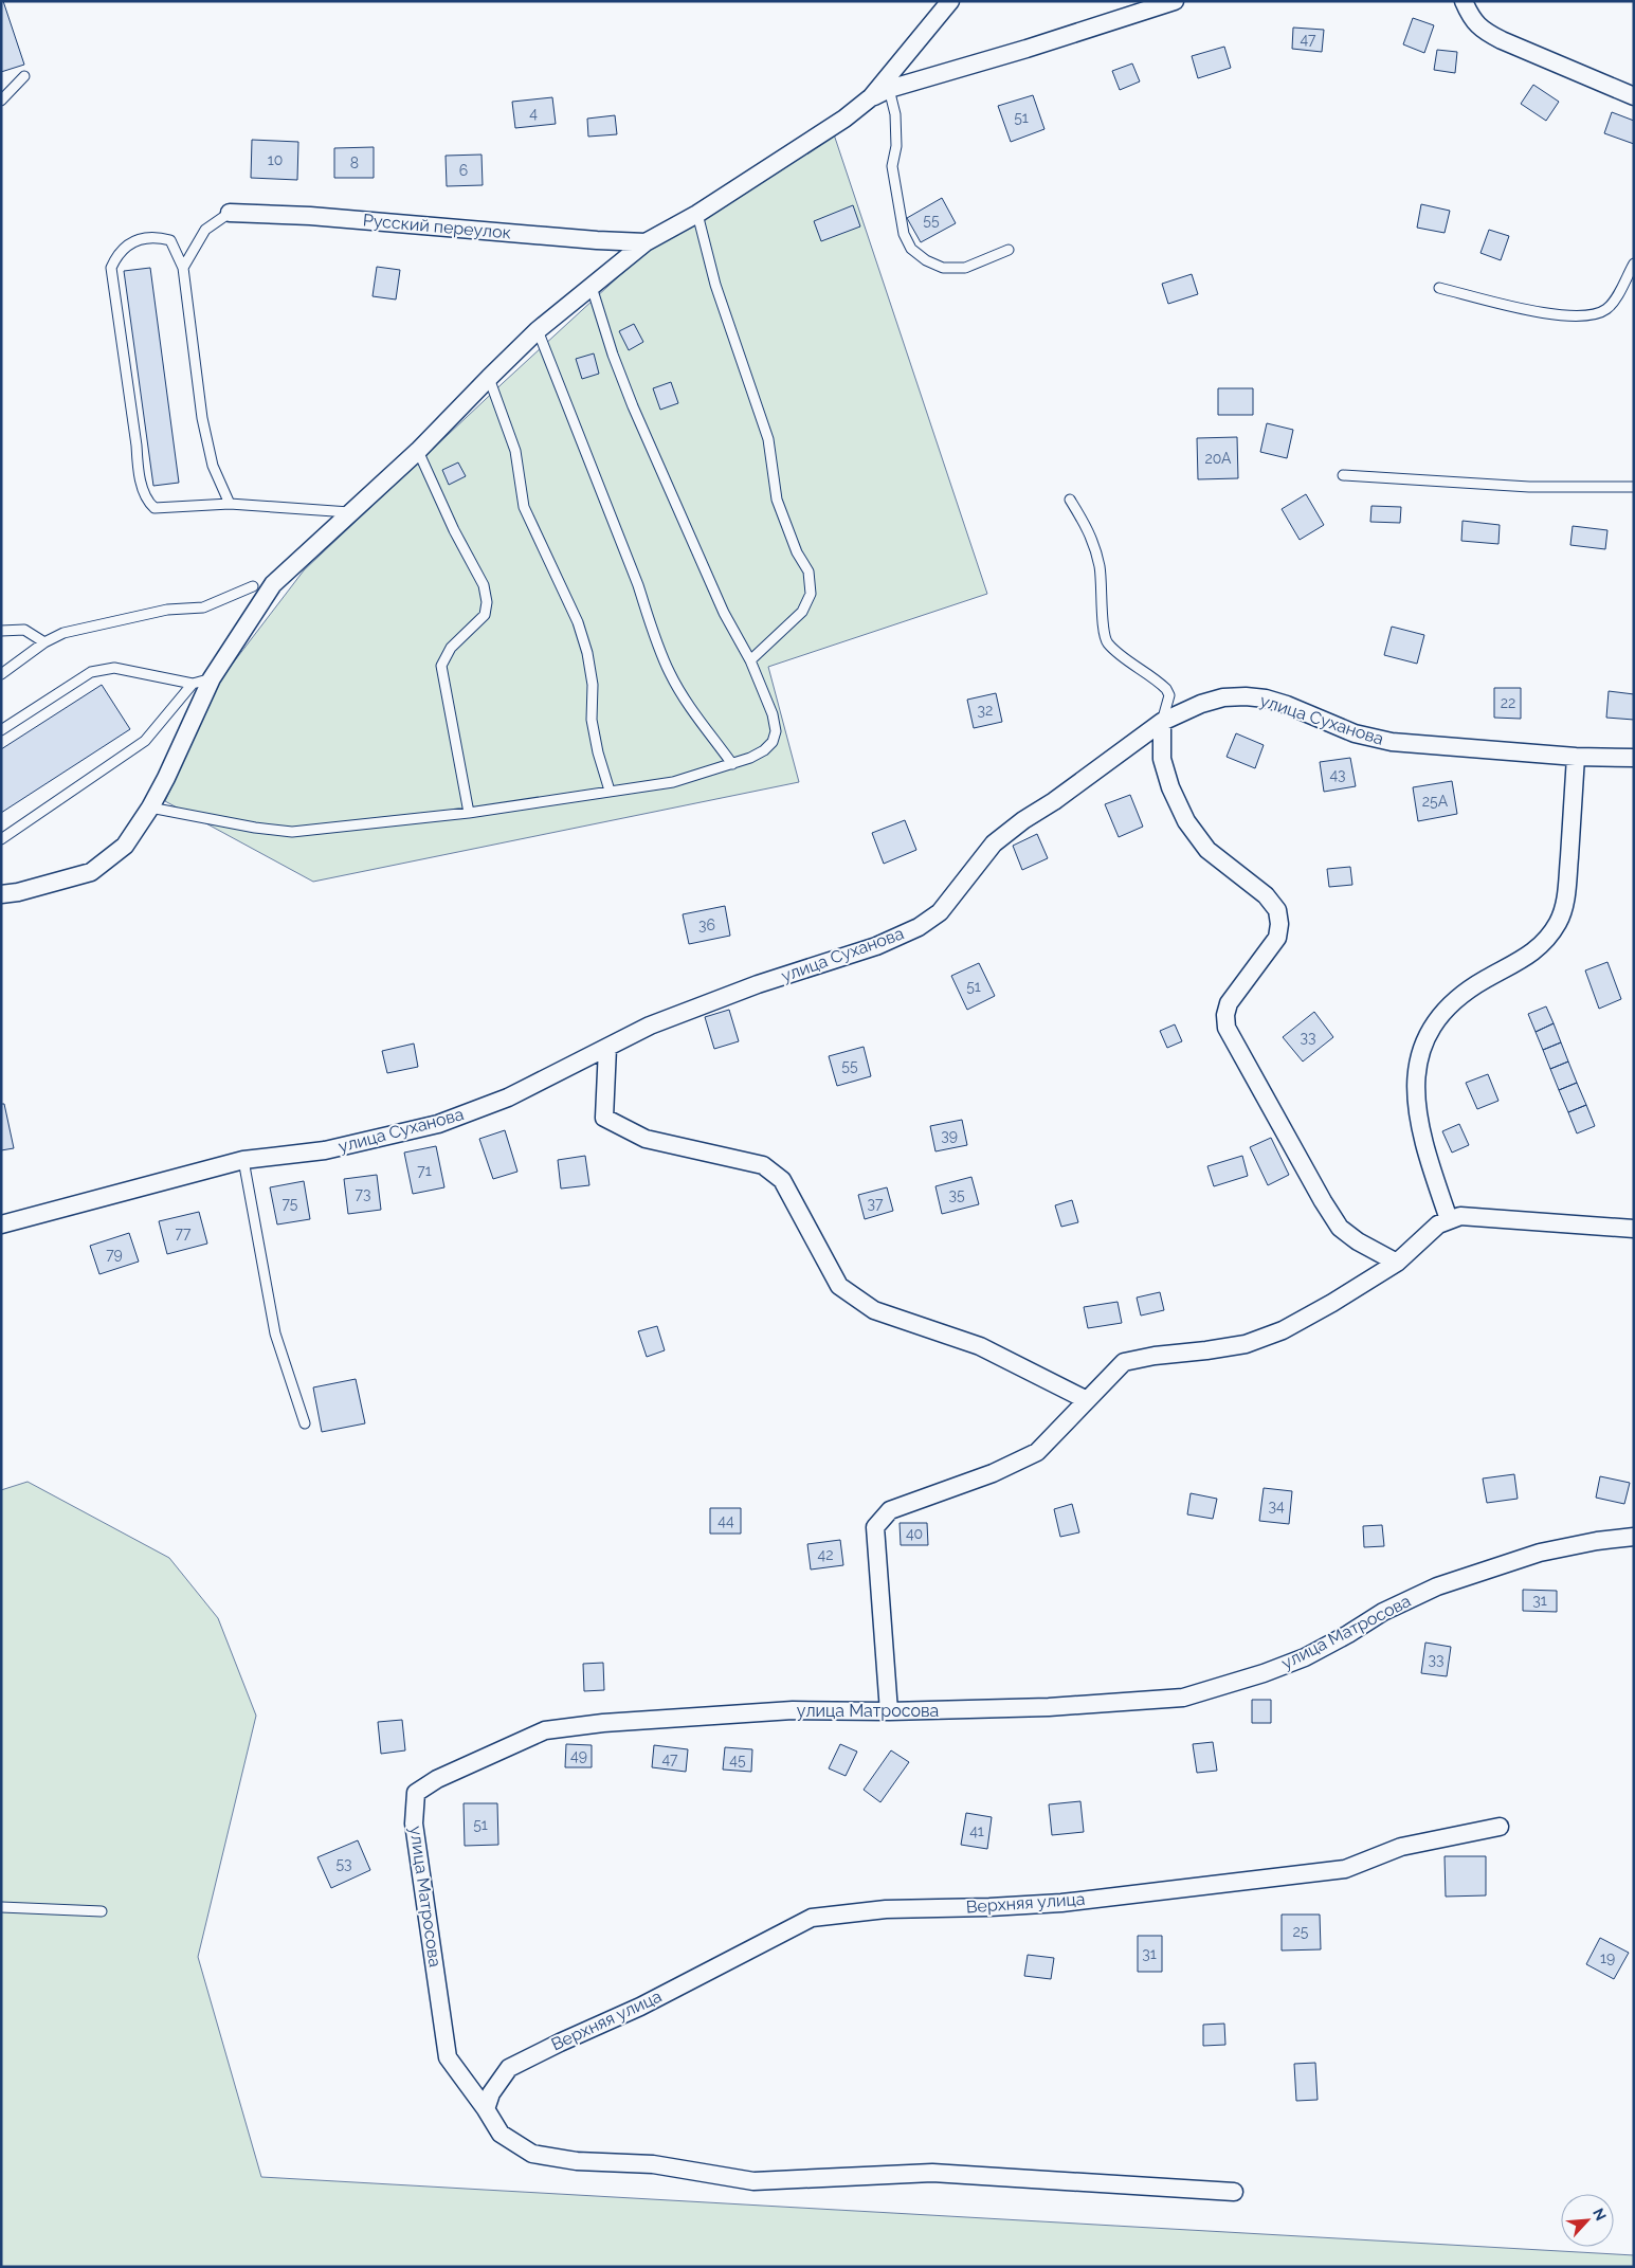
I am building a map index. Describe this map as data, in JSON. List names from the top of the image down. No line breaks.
{"streets":{"street":["Русский переулок","улица Суханова","улица Матросова","Верхняя улица"]},"crossings":[["улица Матросова","Верхняя улица"]],"house_numbers":["47","4","51","10","8","6","55","20А","22","32","43","25А","36","51","33","55","39","71","73","35","75","37","77","79","34","44","40","42","31","33","49","47","45","51","41","53","25","31","19"],"north":"top right"}
